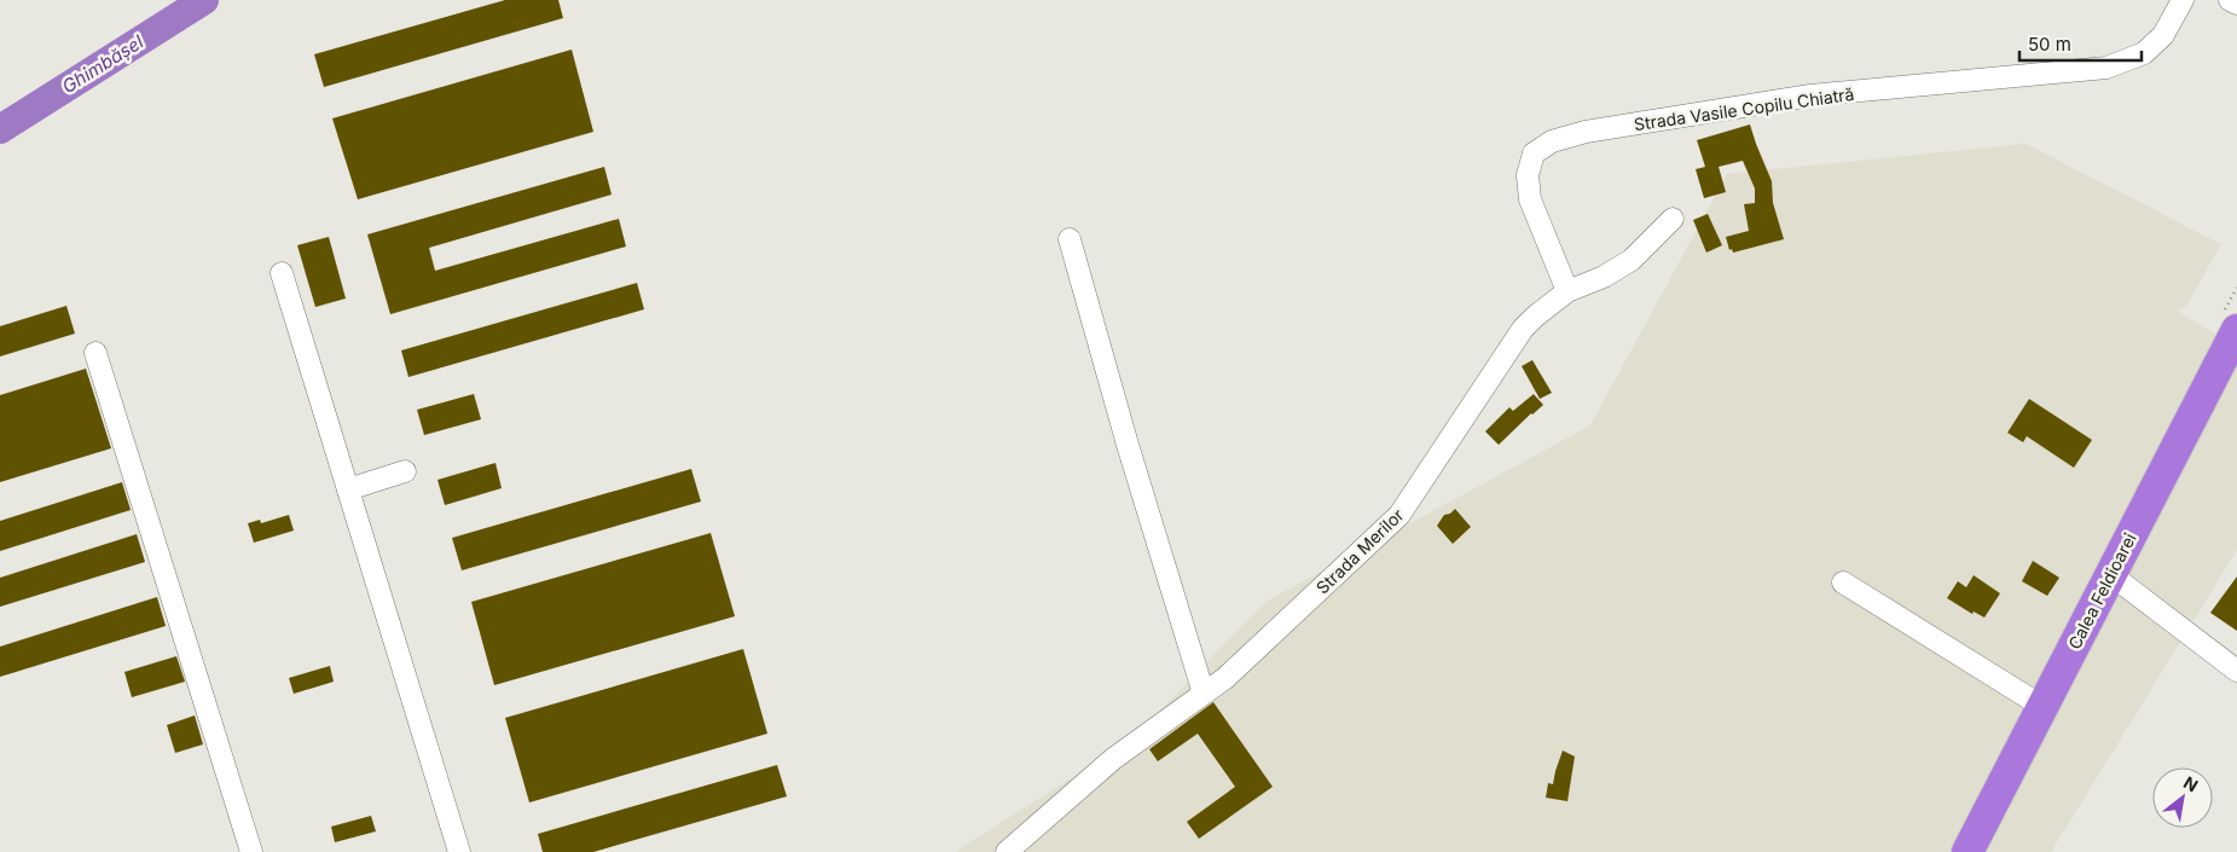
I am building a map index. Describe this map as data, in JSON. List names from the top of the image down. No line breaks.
{"streets":{"highway":["Calea Feldioarei"],"street":["Strada Vasile Copilu Chiatră","Strada Merilor"]},"crossings":[["Strada Vasile Copilu Chiatră","Strada Merilor"]],"water":["Ghimbășel"],"scale_bar":"50 m","north":"top right"}
